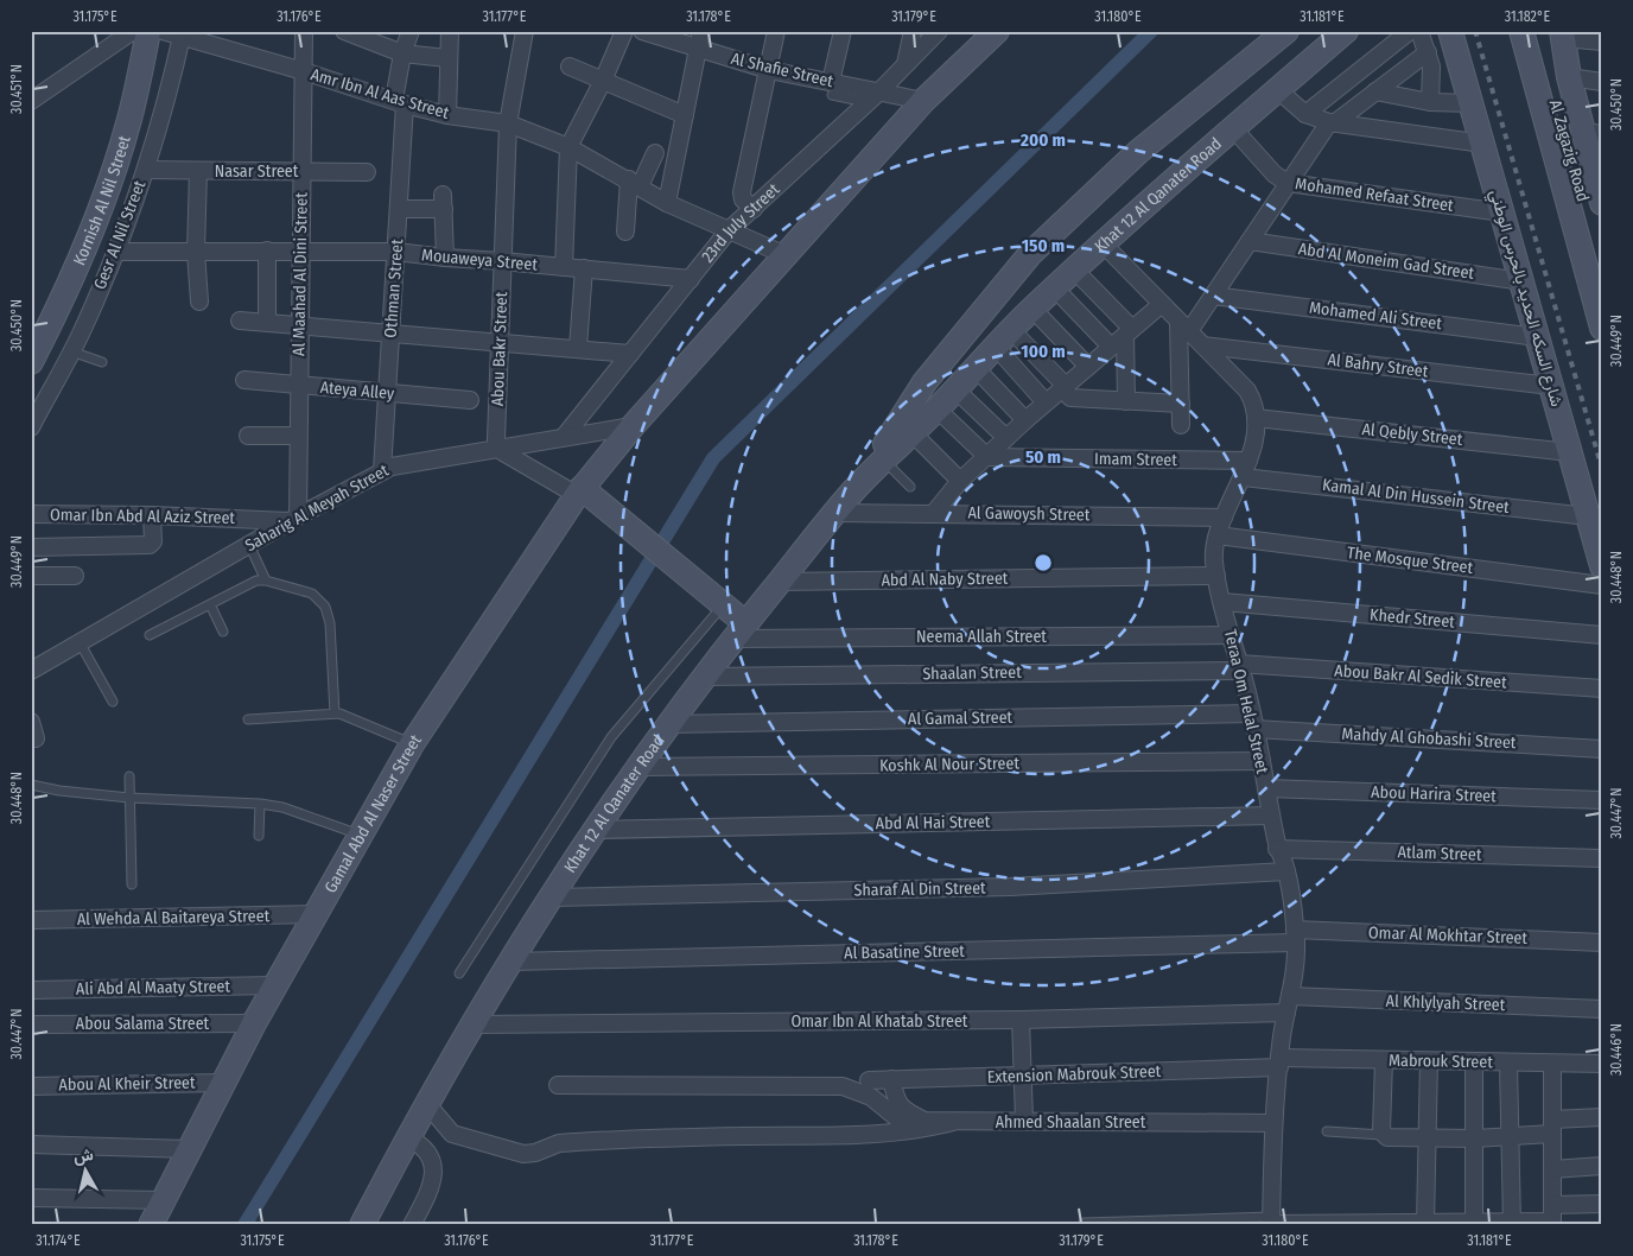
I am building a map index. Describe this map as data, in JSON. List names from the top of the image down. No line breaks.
{"streets":{"main road":["Al Zagazig Road","Khat 12 Al Qanater Road","Kornish Al Nil Street","شارع السكه الحديد بالحرس الوطني","Gamal Abd Al Naser Street"],"street":["Al Shafie Street","Amr Ibn Al Aas Street","Nasar Street","Mohamed Refaat Street","23rd July Street","Gesr Al Nil Street","Mouaweya Street","Abd Al Moneim Gad Street","Al Maahad Al Dini Street","Othman Street","Mohamed Ali Street","Abou Bakr Street","Al Bahry Street","Ateya Alley","Al Qebly Street","Imam Street","Kamal Al Din Hussein Street","Saharig Al Meyah Street","Al Gawoysh Street","Omar Ibn Abd Al Aziz Street","The Mosque Street","Abd Al Naby Street","Khedr Street","Neema Allah Street","Shaalan Street","Abou Bakr Al Sedik Street","Teraa Om Helal Street","Al Gamal Street","Mahdy Al Ghobashi Street","Koshk Al Nour Street","Abou Harira Street","Abd Al Hai Street","Atlam Street","Sharaf Al Din Street","Al Wehda Al Baitareya Street","Omar Al Mokhtar Street","Al Basatine Street","Ali Abd Al Maaty Street","Al Khlylyah Street","Omar Ibn Al Khatab Street","Abou Salama Street","Mabrouk Street","Extension Mabrouk Street","Abou Al Kheir Street","Ahmed Shaalan Street"]},"crossings":[["Al Shafie Street","23rd July Street"],["Amr Ibn Al Aas Street","23rd July Street"],["Amr Ibn Al Aas Street","Gesr Al Nil Street"],["Amr Ibn Al Aas Street","Al Maahad Al Dini Street"],["Amr Ibn Al Aas Street","Othman Street"],["Amr Ibn Al Aas Street","Abou Bakr Street"],["Nasar Street","Gesr Al Nil Street"],["Nasar Street","Al Maahad Al Dini Street"],["Khat 12 Al Qanater Road","Mohamed Refaat Street"],["Khat 12 Al Qanater Road","Al Gawoysh Street"],["Khat 12 Al Qanater Road","Abd Al Naby Street"],["Khat 12 Al Qanater Road","Neema Allah Street"],["Khat 12 Al Qanater Road","Shaalan Street"],["Khat 12 Al Qanater Road","Teraa Om Helal Street"],["Khat 12 Al Qanater Road","Al Gamal Street"],["Khat 12 Al Qanater Road","Koshk Al Nour Street"],["Khat 12 Al Qanater Road","Abd Al Hai Street"],["Khat 12 Al Qanater Road","Sharaf Al Din Street"],["Khat 12 Al Qanater Road","Al Basatine Street"],["Khat 12 Al Qanater Road","Omar Ibn Al Khatab Street"],["Mohamed Refaat Street","شارع السكه الحديد بالحرس الوطني"],["23rd July Street","Mouaweya Street"],["23rd July Street","Saharig Al Meyah Street"],["Gesr Al Nil Street","Mouaweya Street"],["Mouaweya Street","Al Maahad Al Dini Street"],["Mouaweya Street","Othman Street"],["Mouaweya Street","Abou Bakr Street"],["Abd Al Moneim Gad Street","شارع السكه الحديد بالحرس الوطني"],["Al Maahad Al Dini Street","Ateya Alley"],["Al Maahad Al Dini Street","Saharig Al Meyah Street"],["Al Maahad Al Dini Street","Omar Ibn Abd Al Aziz Street"],["Othman Street","Ateya Alley"],["Othman Street","Saharig Al Meyah Street"],["شارع السكه الحديد بالحرس الوطني","Mohamed Ali Street"],["شارع السكه الحديد بالحرس الوطني","Al Bahry Street"],["شارع السكه الحديد بالحرس الوطني","Al Qebly Street"],["شارع السكه الحديد بالحرس الوطني","Kamal Al Din Hussein Street"],["Abou Bakr Street","Saharig Al Meyah Street"],["Al Bahry Street","Teraa Om Helal Street"],["Al Qebly Street","Teraa Om Helal Street"],["Imam Street","Teraa Om Helal Street"],["Kamal Al Din Hussein Street","Teraa Om Helal Street"],["Saharig Al Meyah Street","Omar Ibn Abd Al Aziz Street"],["Saharig Al Meyah Street","Gamal Abd Al Naser Street"],["Al Gawoysh Street","Teraa Om Helal Street"],["The Mosque Street","Teraa Om Helal Street"],["Abd Al Naby Street","Teraa Om Helal Street"],["Khedr Street","Teraa Om Helal Street"],["Neema Allah Street","Teraa Om Helal Street"],["Shaalan Street","Abou Bakr Al Sedik Street"],["Shaalan Street","Teraa Om Helal Street"],["Abou Bakr Al Sedik Street","Teraa Om Helal Street"],["Teraa Om Helal Street","Al Gamal Street"],["Teraa Om Helal Street","Mahdy Al Ghobashi Street"],["Teraa Om Helal Street","Koshk Al Nour Street"],["Teraa Om Helal Street","Abou Harira Street"],["Teraa Om Helal Street","Abd Al Hai Street"],["Teraa Om Helal Street","Atlam Street"],["Teraa Om Helal Street","Sharaf Al Din Street"],["Teraa Om Helal Street","Omar Al Mokhtar Street"],["Teraa Om Helal Street","Al Basatine Street"],["Teraa Om Helal Street","Al Khlylyah Street"],["Teraa Om Helal Street","Omar Ibn Al Khatab Street"],["Teraa Om Helal Street","Mabrouk Street"],["Teraa Om Helal Street","Extension Mabrouk Street"],["Teraa Om Helal Street","Ahmed Shaalan Street"],["Al Gamal Street","Mahdy Al Ghobashi Street"],["Gamal Abd Al Naser Street","Al Wehda Al Baitareya Street"],["Gamal Abd Al Naser Street","Ali Abd Al Maaty Street"],["Gamal Abd Al Naser Street","Abou Salama Street"],["Gamal Abd Al Naser Street","Abou Al Kheir Street"],["Omar Al Mokhtar Street","Al Basatine Street"],["Al Khlylyah Street","Omar Ibn Al Khatab Street"],["Mabrouk Street","Extension Mabrouk Street"],["Extension Mabrouk Street","Ahmed Shaalan Street"]],"north":"top","coordinates":["31.175°E","31.176°E","31.177°E","31.178°E","31.179°E","31.180°E","31.181°E","31.182°E","30.451°N","30.450°N","30.449°N","30.448°N","30.447°N","30.446°N","31.174°E"],"rings":["200 m","150 m","100 m","50 m"]}
